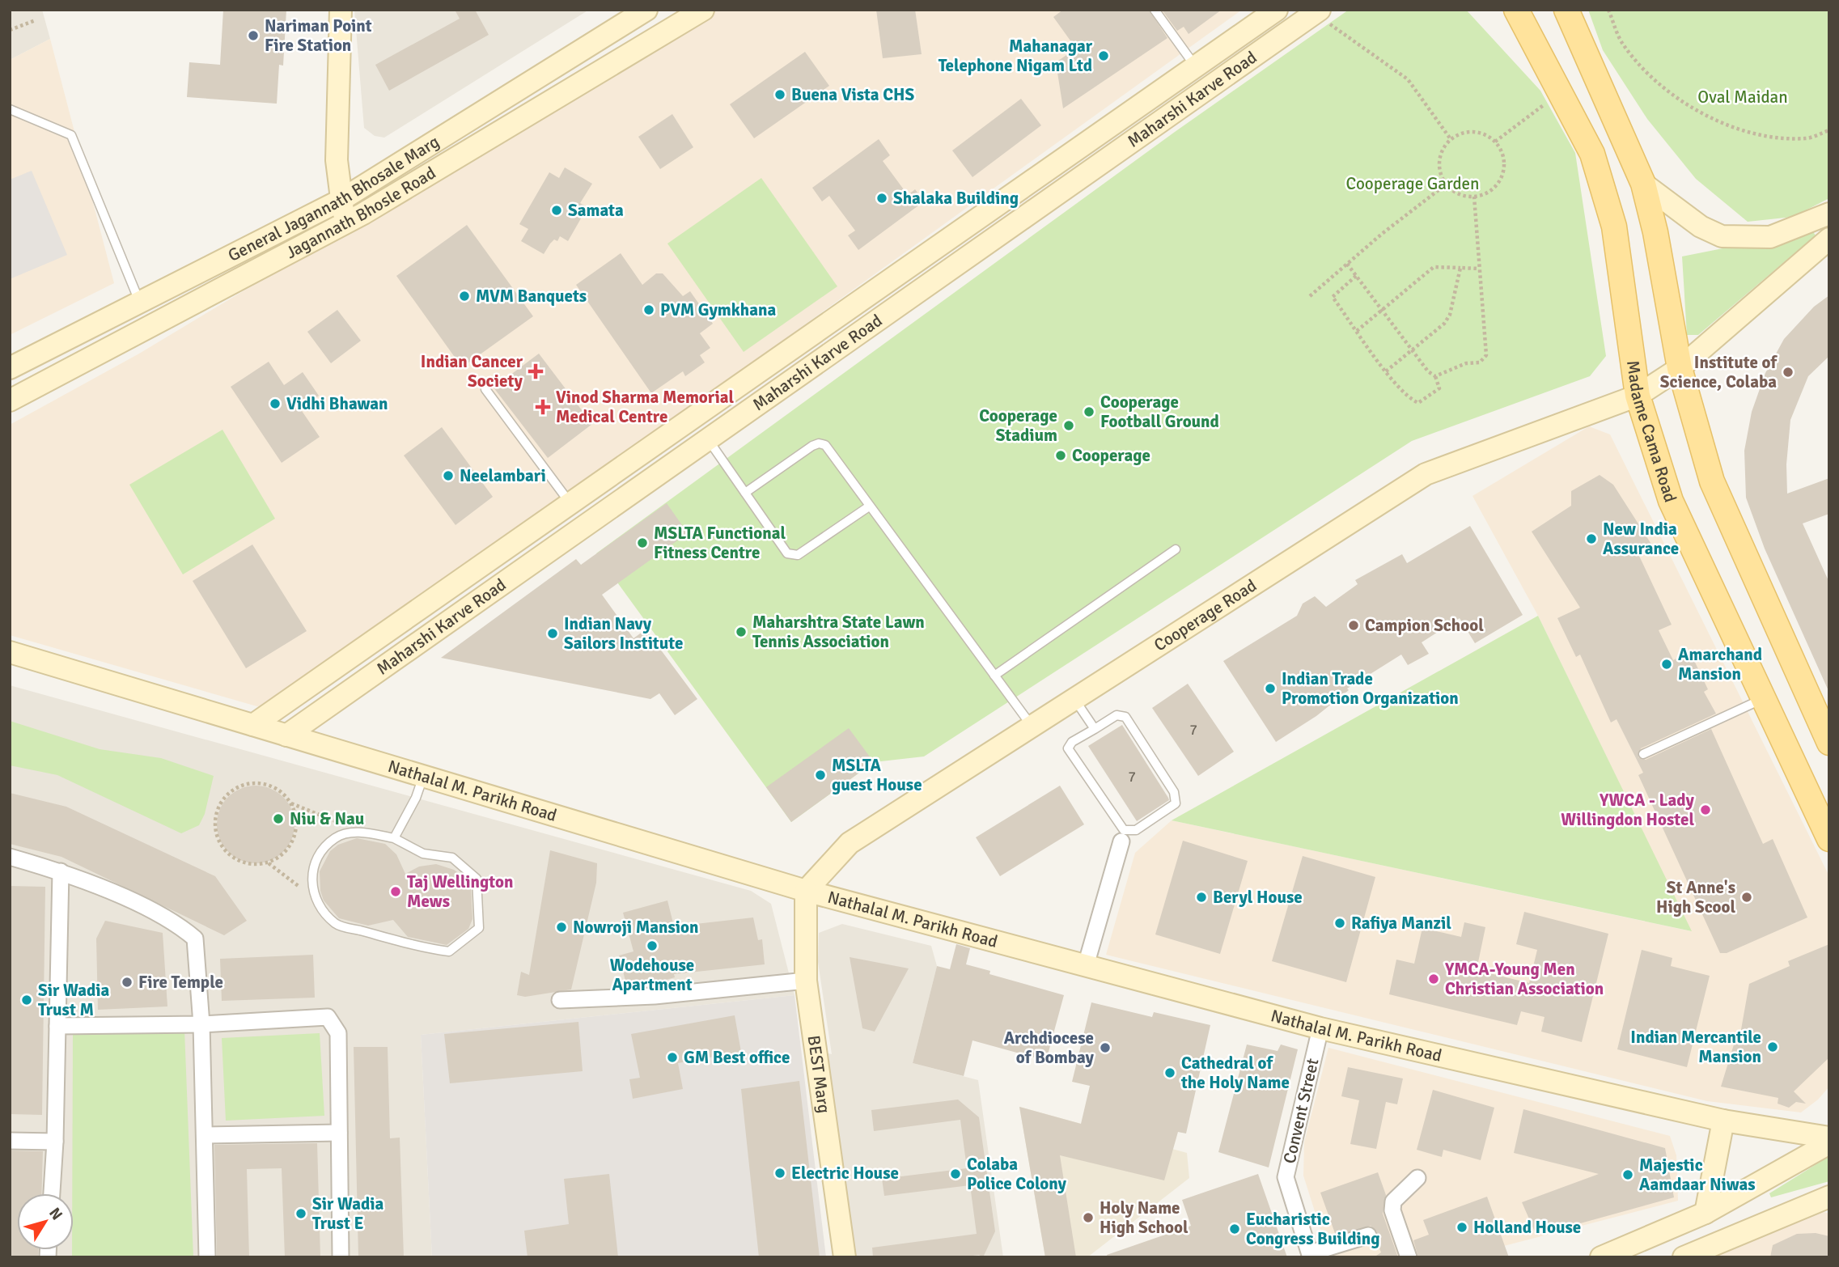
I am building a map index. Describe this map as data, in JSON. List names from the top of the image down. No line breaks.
{"streets":{"main road":["Madame Cama Road"],"street":["Maharshi Karve Road","General Jagannath Bhosale Marg","Jagannath Bhosle Road","Cooperage Road","Nathalal M. Parikh Road","BEST Marg","Convent Street"]},"crossings":[["Maharshi Karve Road","Nathalal M. Parikh Road"],["Madame Cama Road","Cooperage Road"],["Cooperage Road","Nathalal M. Parikh Road"],["Cooperage Road","BEST Marg"],["Nathalal M. Parikh Road","BEST Marg"],["Nathalal M. Parikh Road","Convent Street"]],"parks":["Oval Maidan","Cooperage Garden"],"places":{"other":["Nariman Point Fire Station","Mahanagar Telephone Nigam Ltd","Buena Vista CHS","Shalaka Building","Samata","MVM Banquets","PVM Gymkhana","Institute of Science, Colaba","Vidhi Bhawan","Cooperage Football Ground","Cooperage Stadium","Cooperage","Neelambari","New India Assurance","MSLTA Functional Fitness Centre","Campion School","Maharshtra State Lawn Tennis Association","Indian Navy Sailors Institute","Amarchand Mansion","Indian Trade Promotion Organization","MSLTA guest House","YWCA - Lady Willingdon Hostel","Niu & Nau","Taj Wellington Mews","Beryl House","St Anne's High Scool","Rafiya Manzil","Nowroji Mansion","Wodehouse Apartment","YMCA-Young Men Christian Association","Fire Temple","Sir Wadia Trust M","Indian Mercantile Mansion","Archdiocese of Bombay","GM Best office","Cathedral of the Holy Name","Electric House","Colaba Police Colony","Majestic Aamdaar Niwas","Sir Wadia Trust E","Holy Name High School","Holland House","Eucharistic Congress Building"],"health":["Indian Cancer Society","Vinod Sharma Memorial Medical Centre"]},"house_numbers":["7","7"],"north":"top right"}
